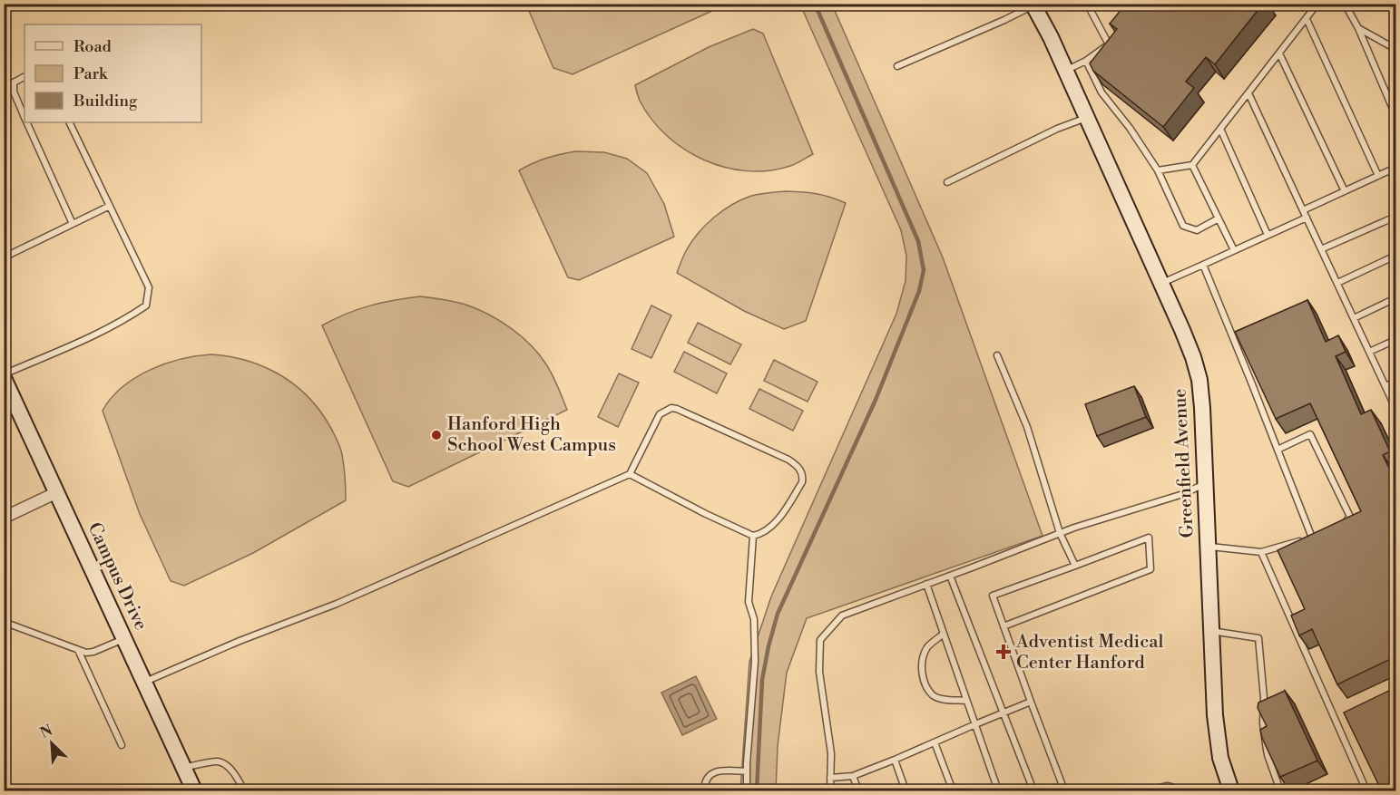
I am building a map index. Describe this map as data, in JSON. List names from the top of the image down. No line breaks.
{"streets":{"street":["Greenfield Avenue","Campus Drive"]},"places":{"other":["Hanford High School West Campus"],"health":["Adventist Medical Center Hanford"]},"legend":["Road","Park","Building"],"north":"top left"}
